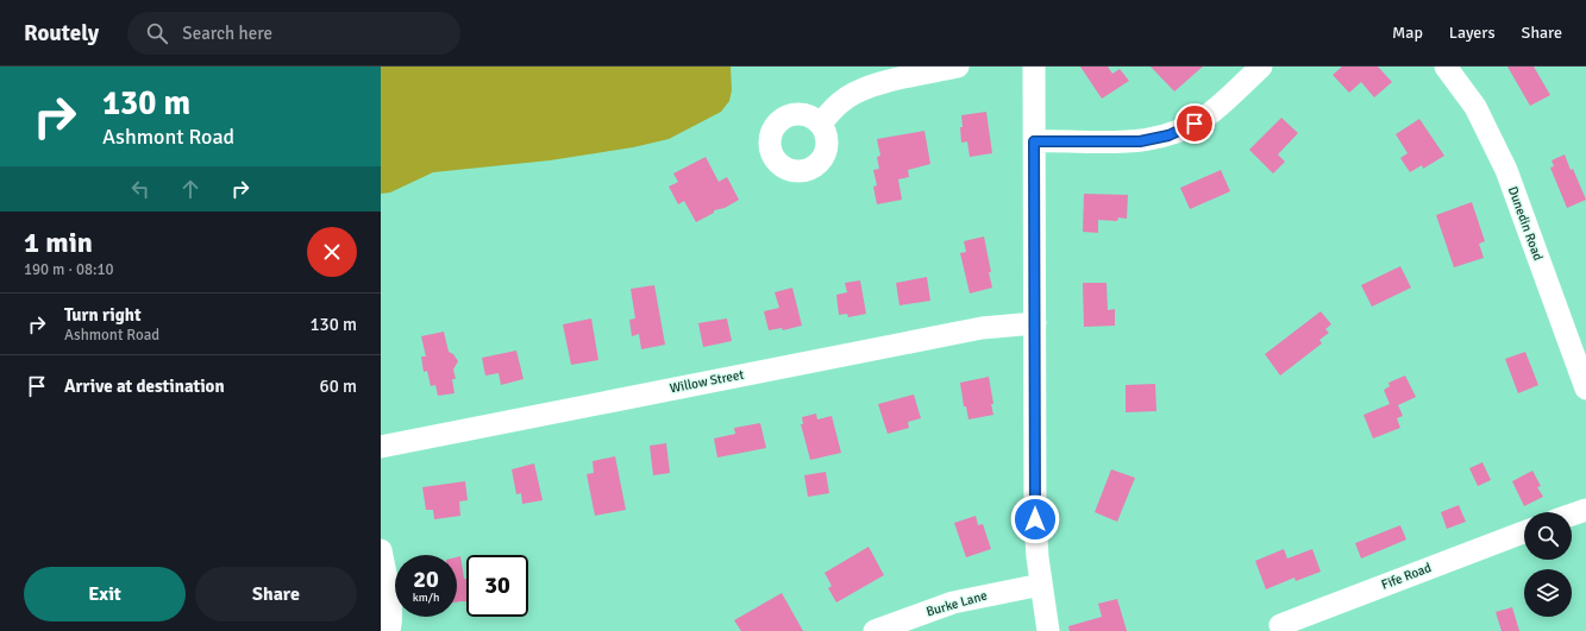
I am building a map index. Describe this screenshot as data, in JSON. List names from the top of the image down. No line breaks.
{"streets":{"street":["Dunedin Road","Willow Street","Fife Road","Burke Lane"]},"page":{"header":"Routely","search":"Search here","nav":["Map","Layers","Share"],"turn":["130 m","Ashmont Road"],"heading":["1 min","190 m · 08:10"],"list":[{"name":"Turn right","note":"Ashmont Road","value":"130 m"},{"name":"Arrive at destination","value":"60 m"}],"speed":"20 km/h","limit":"30","buttons":["Exit","Share"]}}
